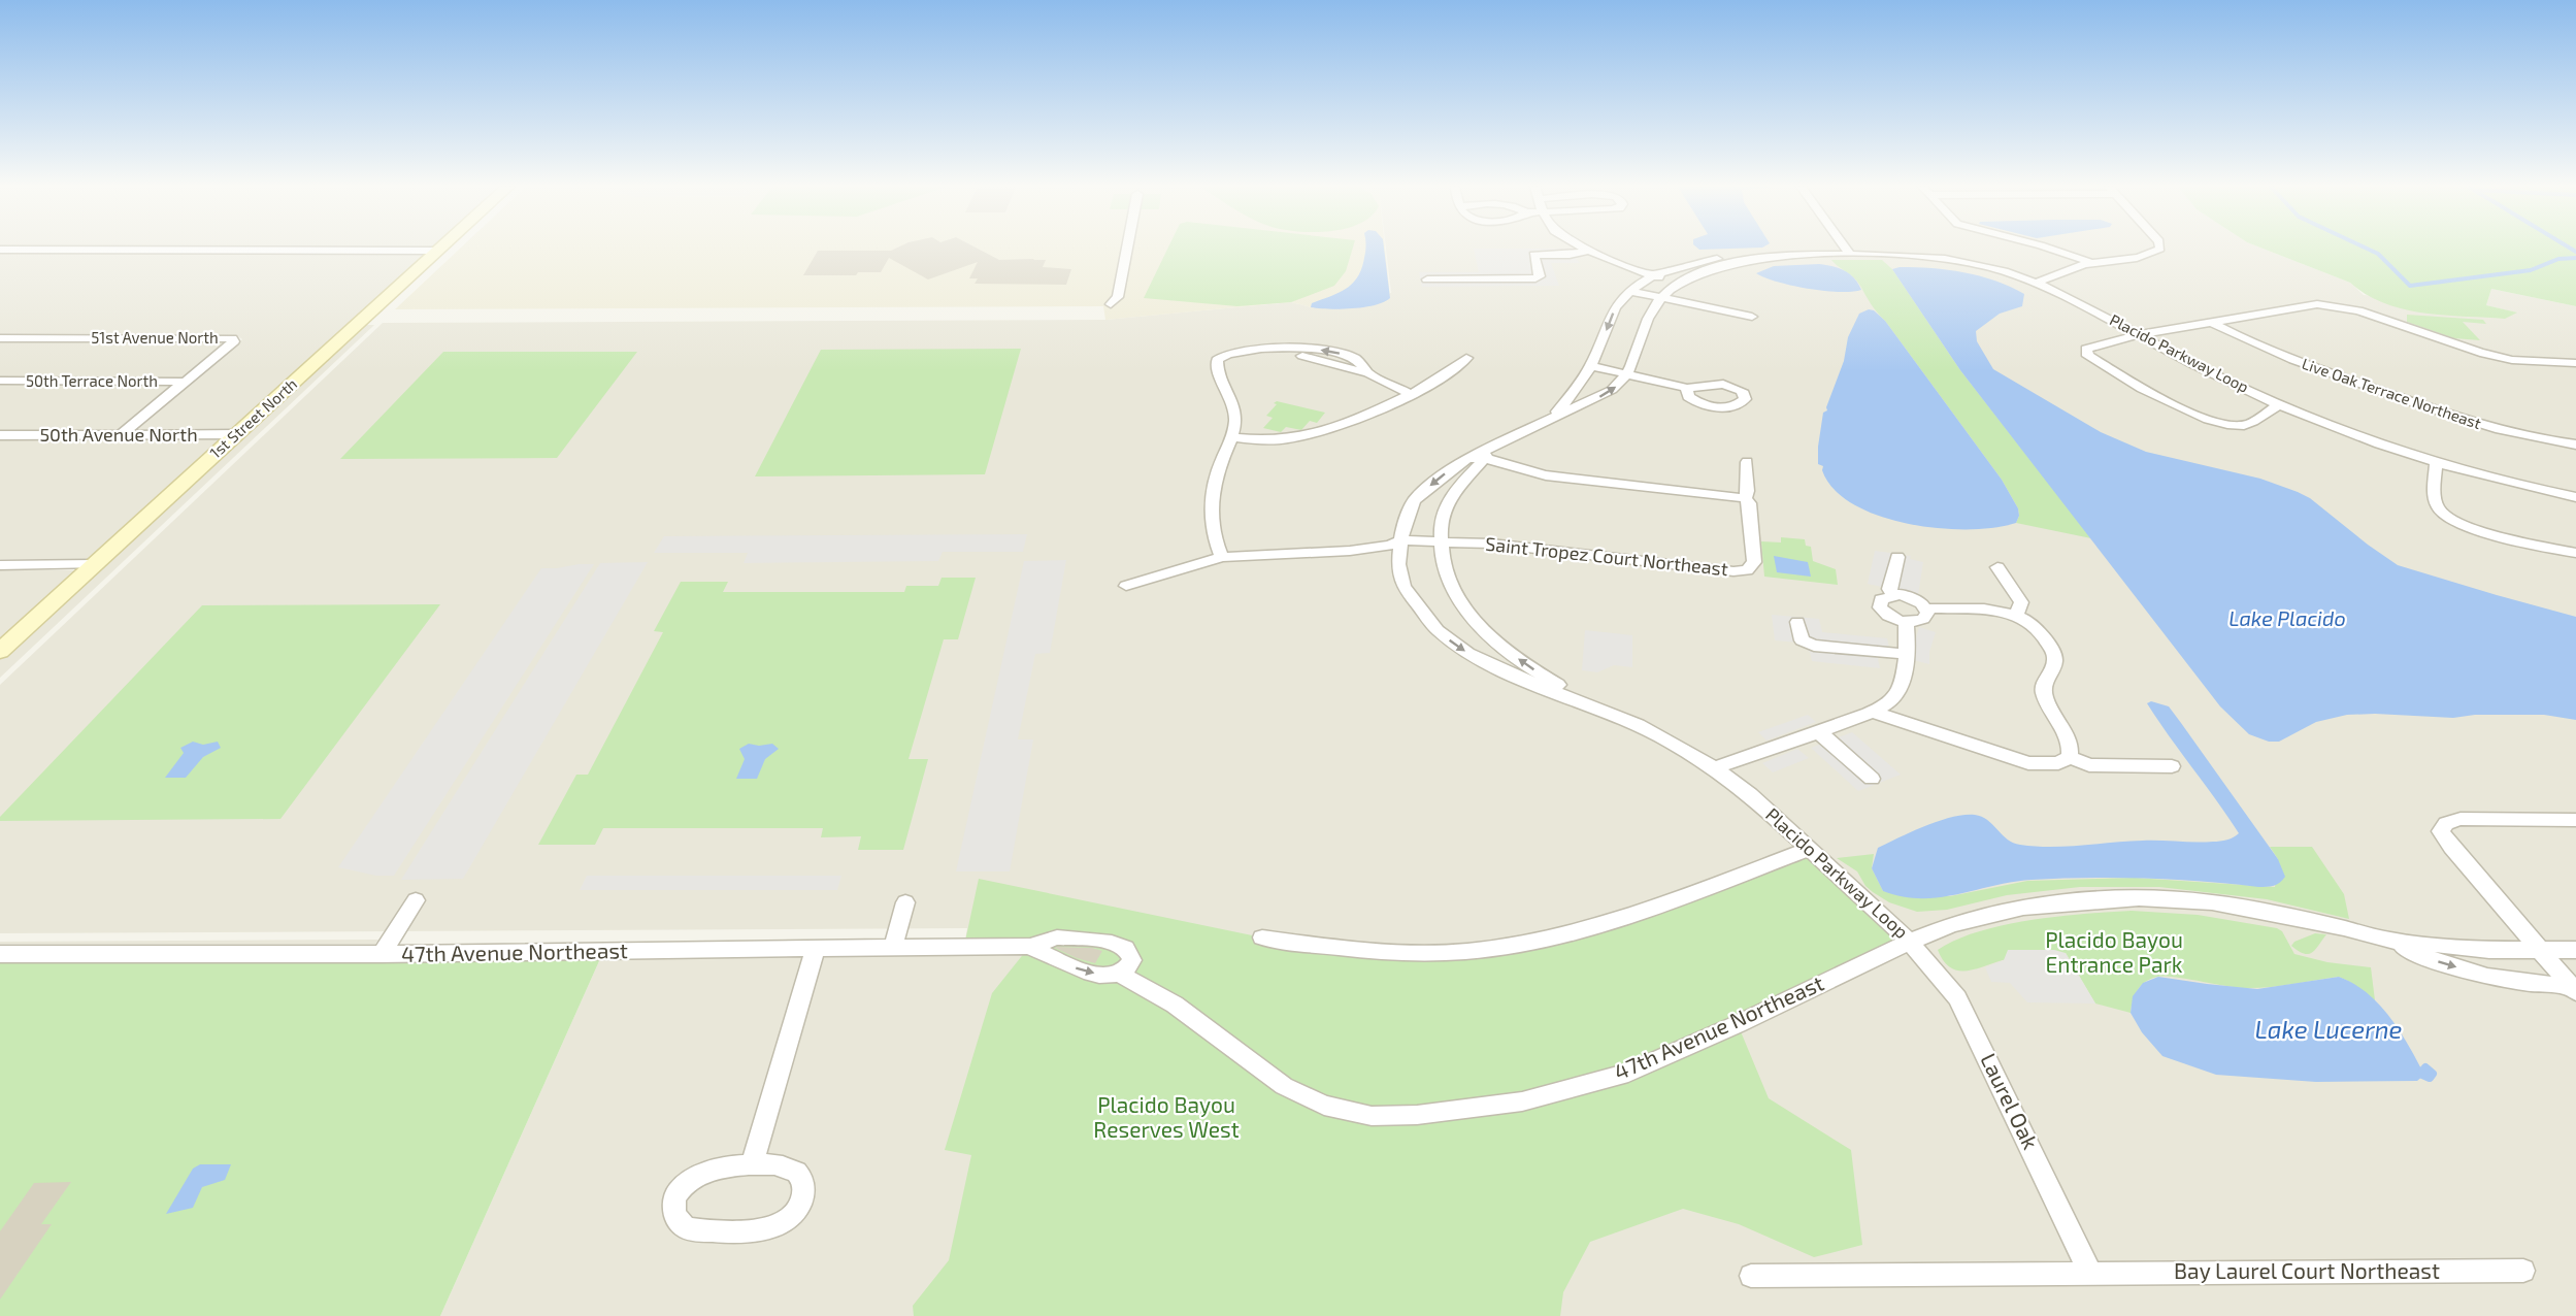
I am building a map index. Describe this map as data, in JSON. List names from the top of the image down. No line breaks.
{"streets":{"street":["51st Avenue North","Placido Parkway Loop","50th Terrace North","Live Oak Terrace Northeast","1st Street North","50th Avenue North","Saint Tropez Court Northeast","47th Avenue Northeast","Laurel Oak","Bay Laurel Court Northeast"]},"crossings":[["51st Avenue North","50th Terrace North"],["51st Avenue North","50th Avenue North"],["Placido Parkway Loop","Saint Tropez Court Northeast"],["Placido Parkway Loop","47th Avenue Northeast"],["Placido Parkway Loop","Laurel Oak"],["1st Street North","50th Avenue North"],["47th Avenue Northeast","Laurel Oak"],["Laurel Oak","Bay Laurel Court Northeast"]],"water":["Lake Placido","Lake Lucerne"],"parks":["Placido Bayou Entrance Park","Placido Bayou Reserves West"]}
